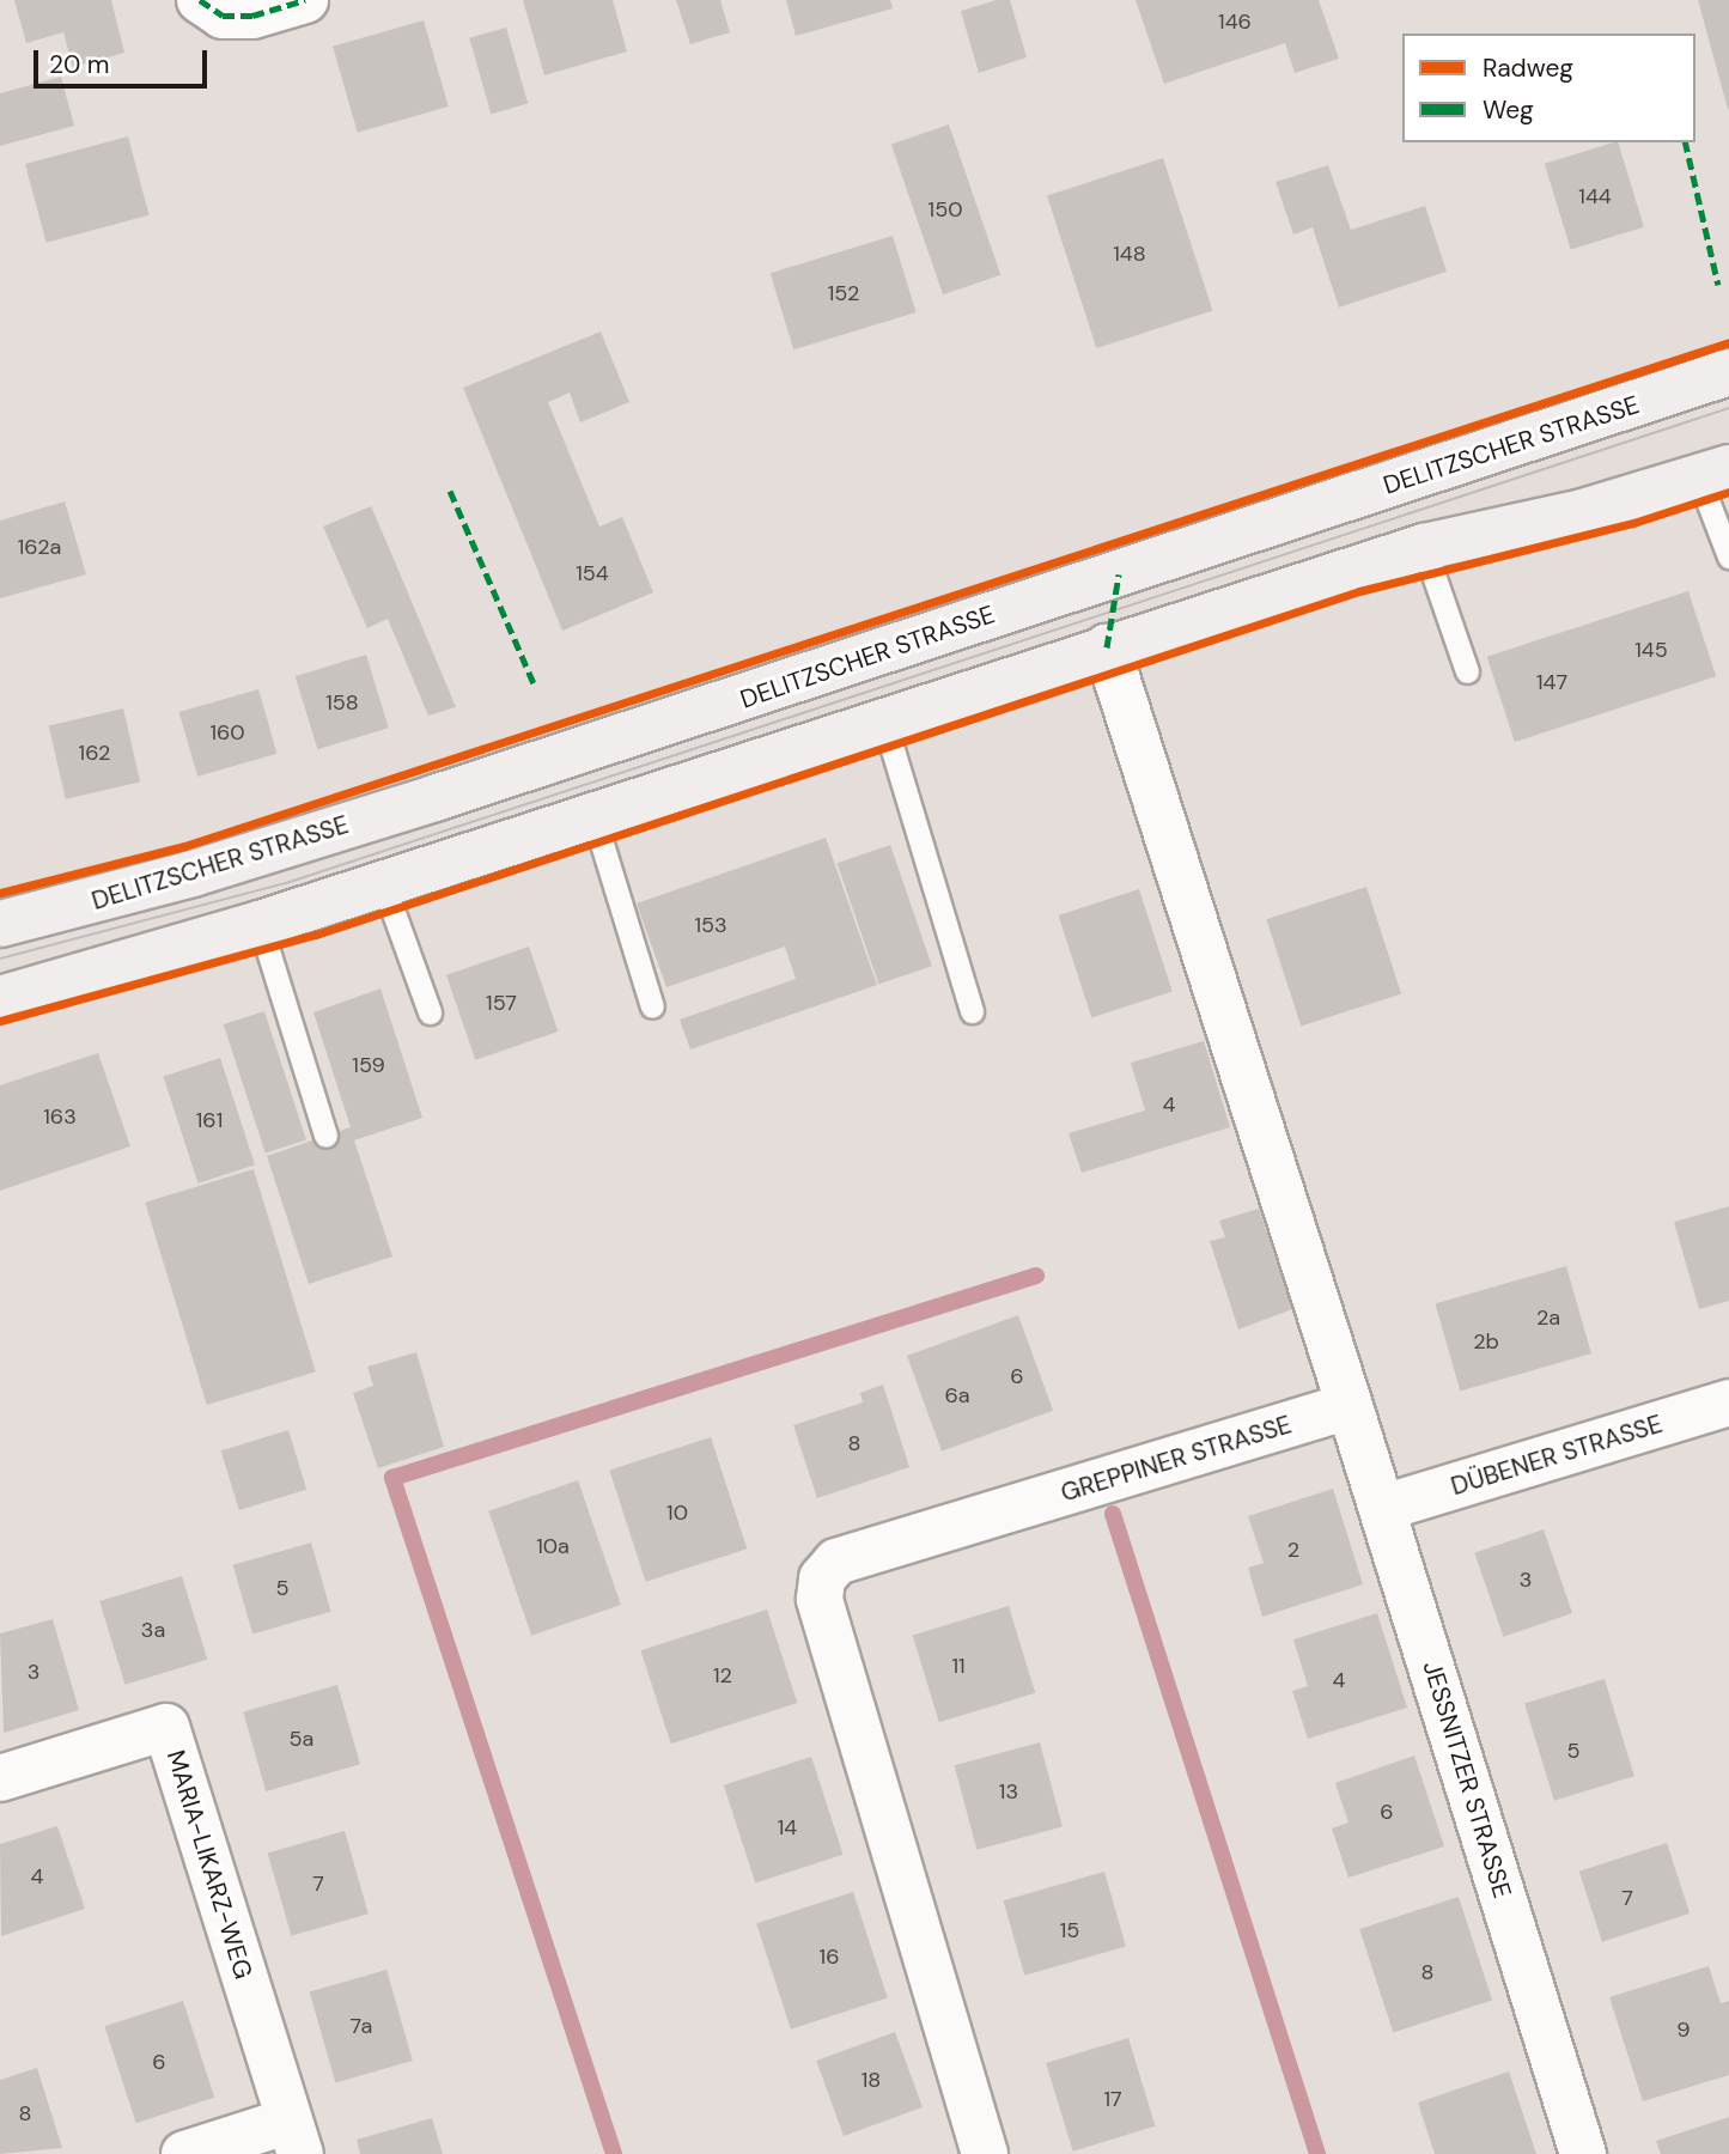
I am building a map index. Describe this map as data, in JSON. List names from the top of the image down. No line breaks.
{"streets":{"main road":["DELITZSCHER STRASSE"],"street":["DÜBENER STRASSE","GREPPINER STRASSE","JESSNITZER STRASSE","MARIA-LIKARZ-WEG"]},"crossings":[["DÜBENER STRASSE","JESSNITZER STRASSE"],["GREPPINER STRASSE","JESSNITZER STRASSE"]],"house_numbers":["146","144","150","148","152","162a","154","145","147","158","160","162","153","157","159","4","163","161","2a","2b","6","6a","8","10","10a","2","3","5","3a","11","3","12","4","5a","5","13","6","14","4","7","7","15","16","8","7a","9","6","18","17","8"],"legend":["Radweg","Weg"],"scale_bar":"20 m"}
